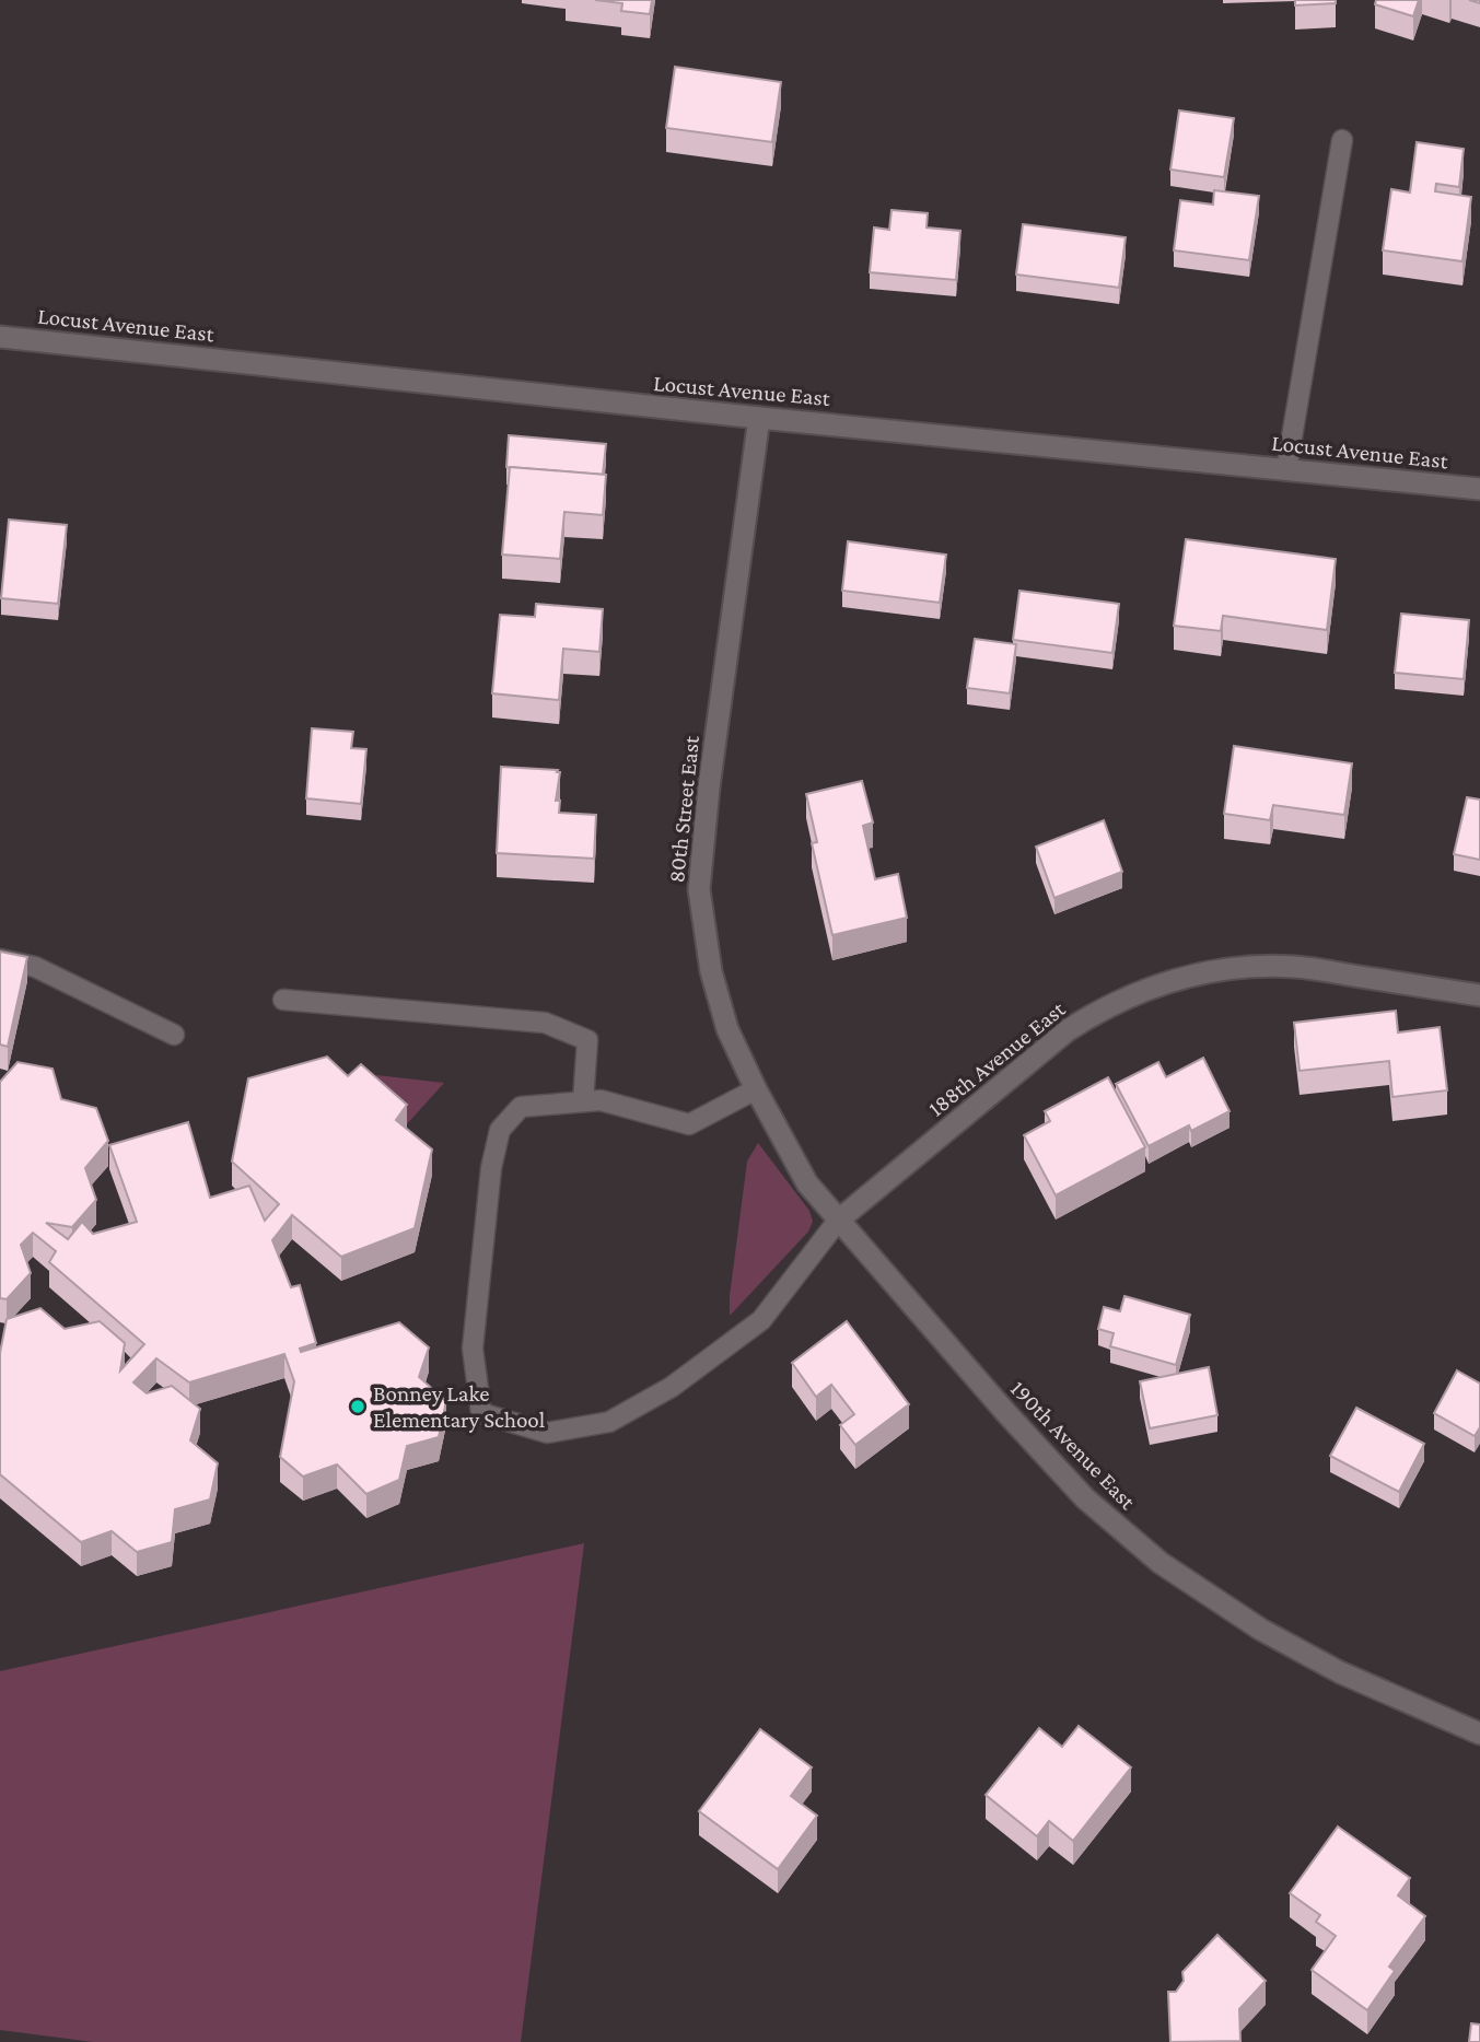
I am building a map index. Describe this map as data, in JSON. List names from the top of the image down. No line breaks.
{"streets":{"street":["Locust Avenue East","80th Street East","188th Avenue East","190th Avenue East"]},"crossings":[["Locust Avenue East","80th Street East"],["80th Street East","188th Avenue East"],["80th Street East","190th Avenue East"],["188th Avenue East","190th Avenue East"]],"places":["Bonney Lake Elementary School"]}
